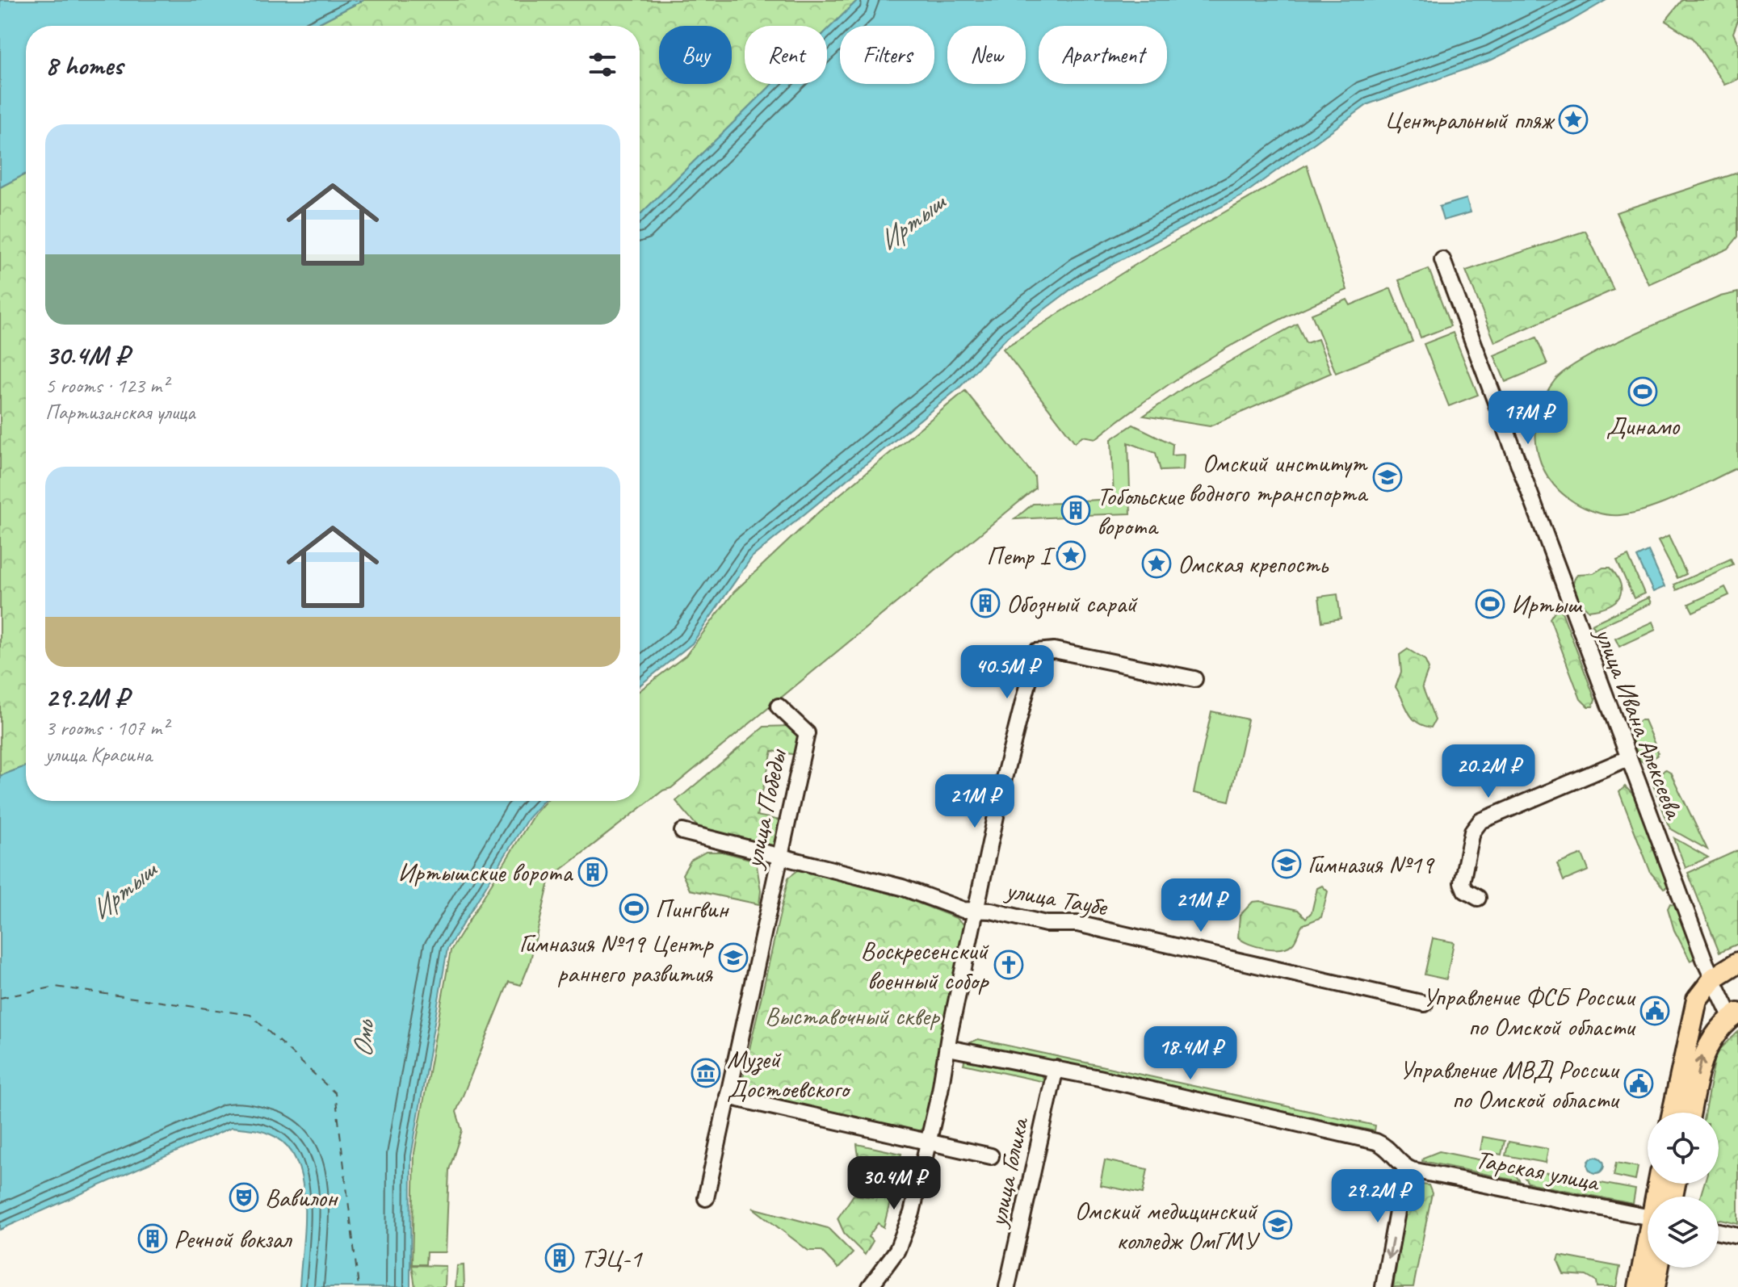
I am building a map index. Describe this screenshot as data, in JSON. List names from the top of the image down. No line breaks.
{"streets":{"street":["улица Ивана Алексеева","улица Победы","улица Таубе","Тарская улица","улица Голика"]},"crossings":[["улица Победы","улица Таубе"]],"water":["Иртыш","Омь"],"parks":["Выставочный сквер"],"places":{"place":["Центральный пляж","Петр I","Омская крепость"],"sports":["Динамо","Иртыш","Пингвин"],"school or university":["Омский институт водного транспорта","Гимназия №19","Гимназия №19 Центр раннего развития","Омский медицинский колледж ОмГМУ"],"building":["Тобольские ворота","Обозный сарай","Иртышские ворота","Речной вокзал","ТЭЦ-1"],"church":["Воскресенский военный собор"],"public building":["Управление ФСБ России по Омской области","Управление МВД России по Омской области"],"museum":["Музей Достоевского"],"theatre":["Вавилон"]},"page":{"chip":["Buy","Rent","Filters","New","Apartment"],"heading":"8 homes","list":[{"name":"30.4M ₽","note":"5 rooms · 123 m² · Партизанская улица"},{"name":"29.2M ₽","note":"3 rooms · 107 m² · улица Красина"}],"price":["17M ₽","40.5M ₽","20.2M ₽","21M ₽","21M ₽","18.4M ₽","30.4M ₽","29.2M ₽"]}}
